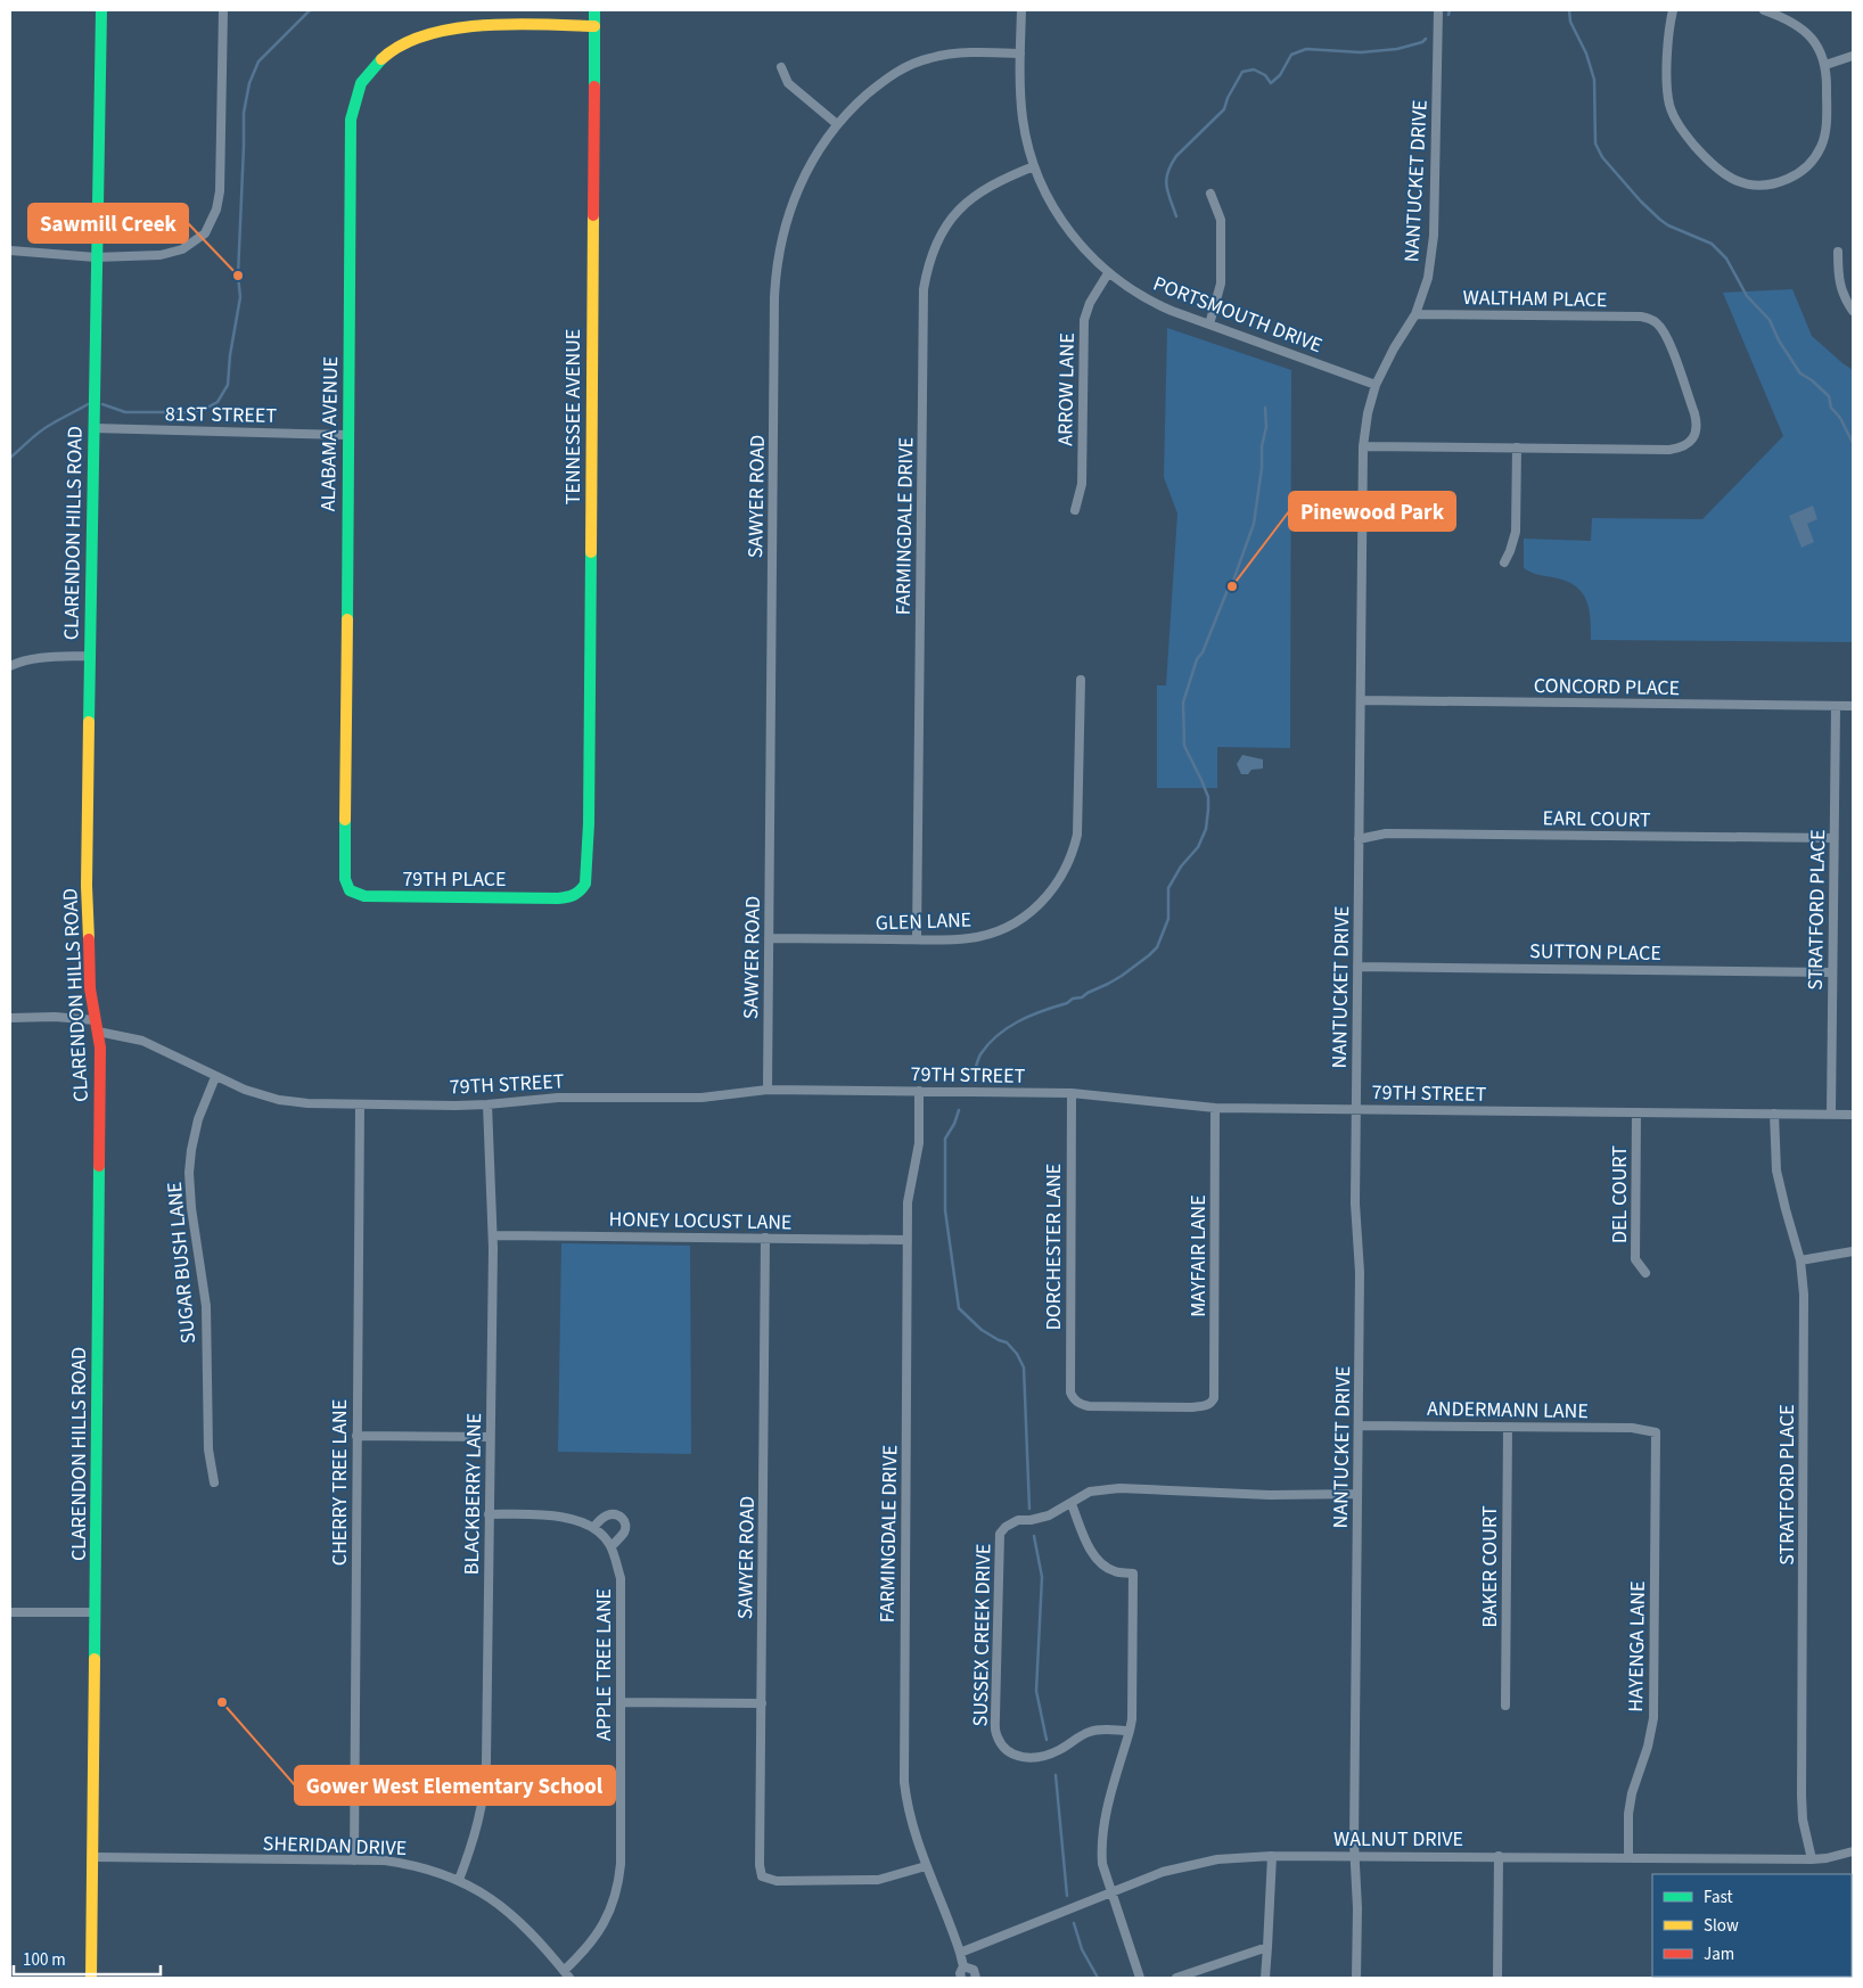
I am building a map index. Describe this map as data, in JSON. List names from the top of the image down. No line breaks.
{"streets":{"street":["NANTUCKET DRIVE","WALTHAM PLACE","PORTSMOUTH DRIVE","ARROW LANE","81ST STREET","TENNESSEE AVENUE","ALABAMA AVENUE","SAWYER ROAD","FARMINGDALE DRIVE","CLARENDON HILLS ROAD","CONCORD PLACE","EARL COURT","79TH PLACE","STRATFORD PLACE","GLEN LANE","SUTTON PLACE","79TH STREET","DEL COURT","HONEY LOCUST LANE","DORCHESTER LANE","MAYFAIR LANE","SUGAR BUSH LANE","ANDERMANN LANE","CHERRY TREE LANE","BLACKBERRY LANE","BAKER COURT","SUSSEX CREEK DRIVE","HAYENGA LANE","APPLE TREE LANE","WALNUT DRIVE","SHERIDAN DRIVE"]},"crossings":[["NANTUCKET DRIVE","WALTHAM PLACE"],["NANTUCKET DRIVE","PORTSMOUTH DRIVE"],["NANTUCKET DRIVE","CONCORD PLACE"],["NANTUCKET DRIVE","EARL COURT"],["NANTUCKET DRIVE","SUTTON PLACE"],["NANTUCKET DRIVE","79TH STREET"],["NANTUCKET DRIVE","ANDERMANN LANE"],["NANTUCKET DRIVE","SUSSEX CREEK DRIVE"],["NANTUCKET DRIVE","WALNUT DRIVE"],["PORTSMOUTH DRIVE","ARROW LANE"],["PORTSMOUTH DRIVE","SAWYER ROAD"],["PORTSMOUTH DRIVE","FARMINGDALE DRIVE"],["81ST STREET","ALABAMA AVENUE"],["81ST STREET","CLARENDON HILLS ROAD"],["TENNESSEE AVENUE","ALABAMA AVENUE"],["TENNESSEE AVENUE","79TH PLACE"],["ALABAMA AVENUE","79TH PLACE"],["SAWYER ROAD","FARMINGDALE DRIVE"],["SAWYER ROAD","GLEN LANE"],["SAWYER ROAD","79TH STREET"],["SAWYER ROAD","HONEY LOCUST LANE"],["FARMINGDALE DRIVE","GLEN LANE"],["FARMINGDALE DRIVE","79TH STREET"],["FARMINGDALE DRIVE","HONEY LOCUST LANE"],["FARMINGDALE DRIVE","WALNUT DRIVE"],["CLARENDON HILLS ROAD","79TH STREET"],["CLARENDON HILLS ROAD","SHERIDAN DRIVE"],["CONCORD PLACE","STRATFORD PLACE"],["EARL COURT","STRATFORD PLACE"],["STRATFORD PLACE","SUTTON PLACE"],["STRATFORD PLACE","79TH STREET"],["STRATFORD PLACE","WALNUT DRIVE"],["79TH STREET","DEL COURT"],["79TH STREET","DORCHESTER LANE"],["79TH STREET","MAYFAIR LANE"],["79TH STREET","SUGAR BUSH LANE"],["79TH STREET","CHERRY TREE LANE"],["79TH STREET","BLACKBERRY LANE"],["HONEY LOCUST LANE","BLACKBERRY LANE"],["DORCHESTER LANE","MAYFAIR LANE"],["ANDERMANN LANE","BAKER COURT"],["ANDERMANN LANE","HAYENGA LANE"],["CHERRY TREE LANE","SHERIDAN DRIVE"],["BLACKBERRY LANE","APPLE TREE LANE"],["BLACKBERRY LANE","SHERIDAN DRIVE"],["HAYENGA LANE","WALNUT DRIVE"],["APPLE TREE LANE","SHERIDAN DRIVE"]],"places":["Sawmill Creek","Pinewood Park","Gower West Elementary School"],"legend":["Fast","Slow","Jam"],"scale_bar":"100 m"}
